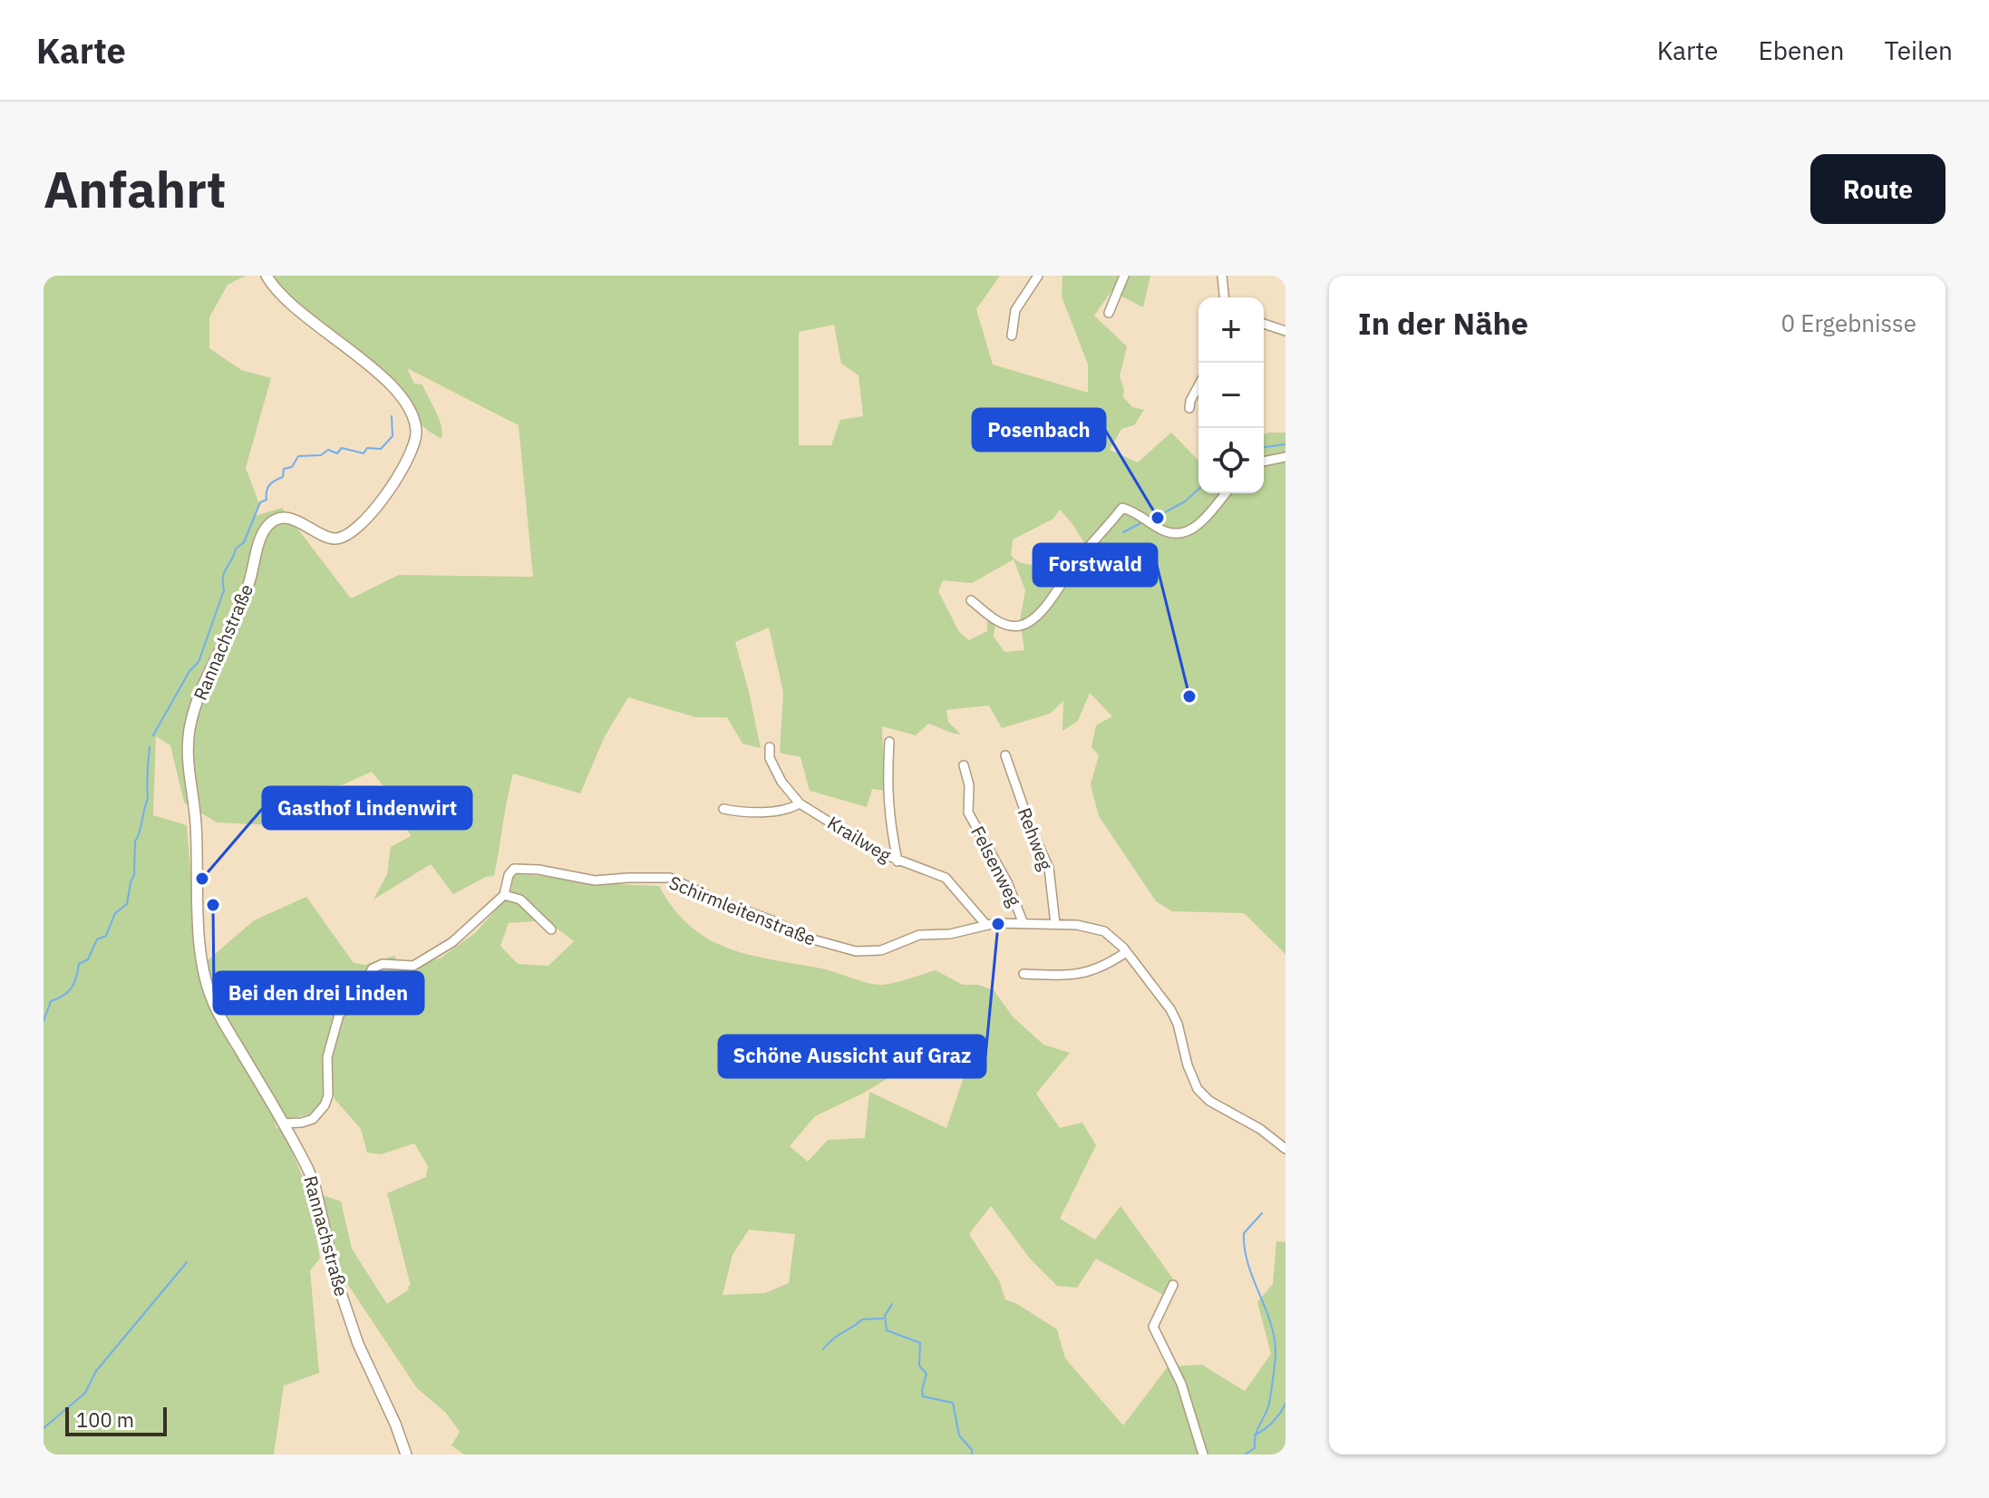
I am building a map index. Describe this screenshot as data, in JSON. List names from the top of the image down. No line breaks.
{"streets":{"street":["Rannachstraße","Krailweg","Rehweg","Felsenweg","Schirmleitenstraße"]},"crossings":[["Rannachstraße","Schirmleitenstraße"],["Krailweg","Schirmleitenstraße"],["Rehweg","Schirmleitenstraße"],["Felsenweg","Schirmleitenstraße"]],"places":["Posenbach","Forstwald","Gasthof Lindenwirt","Bei den drei Linden","Schöne Aussicht auf Graz"],"scale_bar":"100 m","page":{"header":"Karte","nav":["Karte","Ebenen","Teilen"],"buttons":"Route","title":"Anfahrt","heading":["In der Nähe","0 Ergebnisse"],"map_buttons":["+","−"],"scale":"100 m"}}
